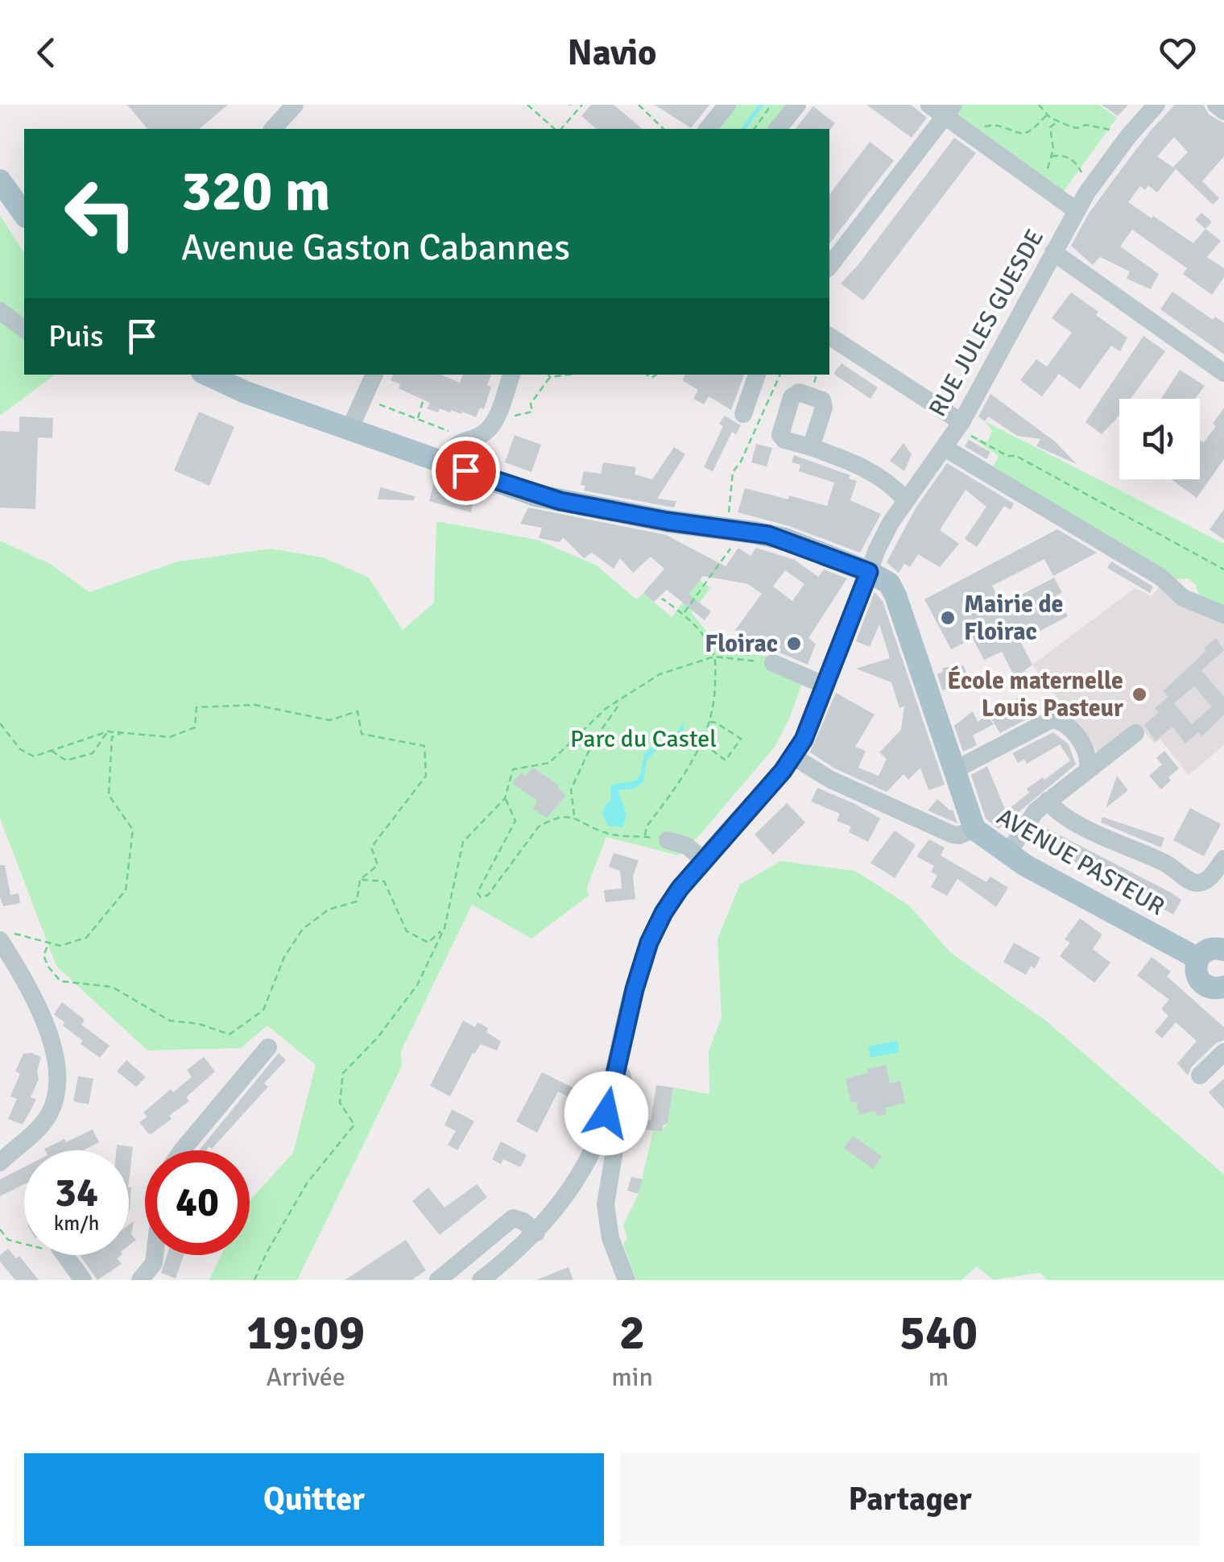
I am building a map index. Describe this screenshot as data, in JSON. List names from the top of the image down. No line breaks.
{"streets":{"main road":["AVENUE PASTEUR"],"street":["RUE JULES GUESDE"]},"crossings":[["RUE JULES GUESDE","AVENUE PASTEUR"]],"parks":["Parc du Castel"],"places":["Mairie de Floirac","Floirac","École maternelle Louis Pasteur"],"page":{"header":"Navio","turn":["320 m","Avenue Gaston Cabannes"],"then":"Puis","speed":"34 km/h","limit":"40","eta":["19:09","Arrivée","2","min","540","m"],"buttons":["Quitter","Partager"]}}
